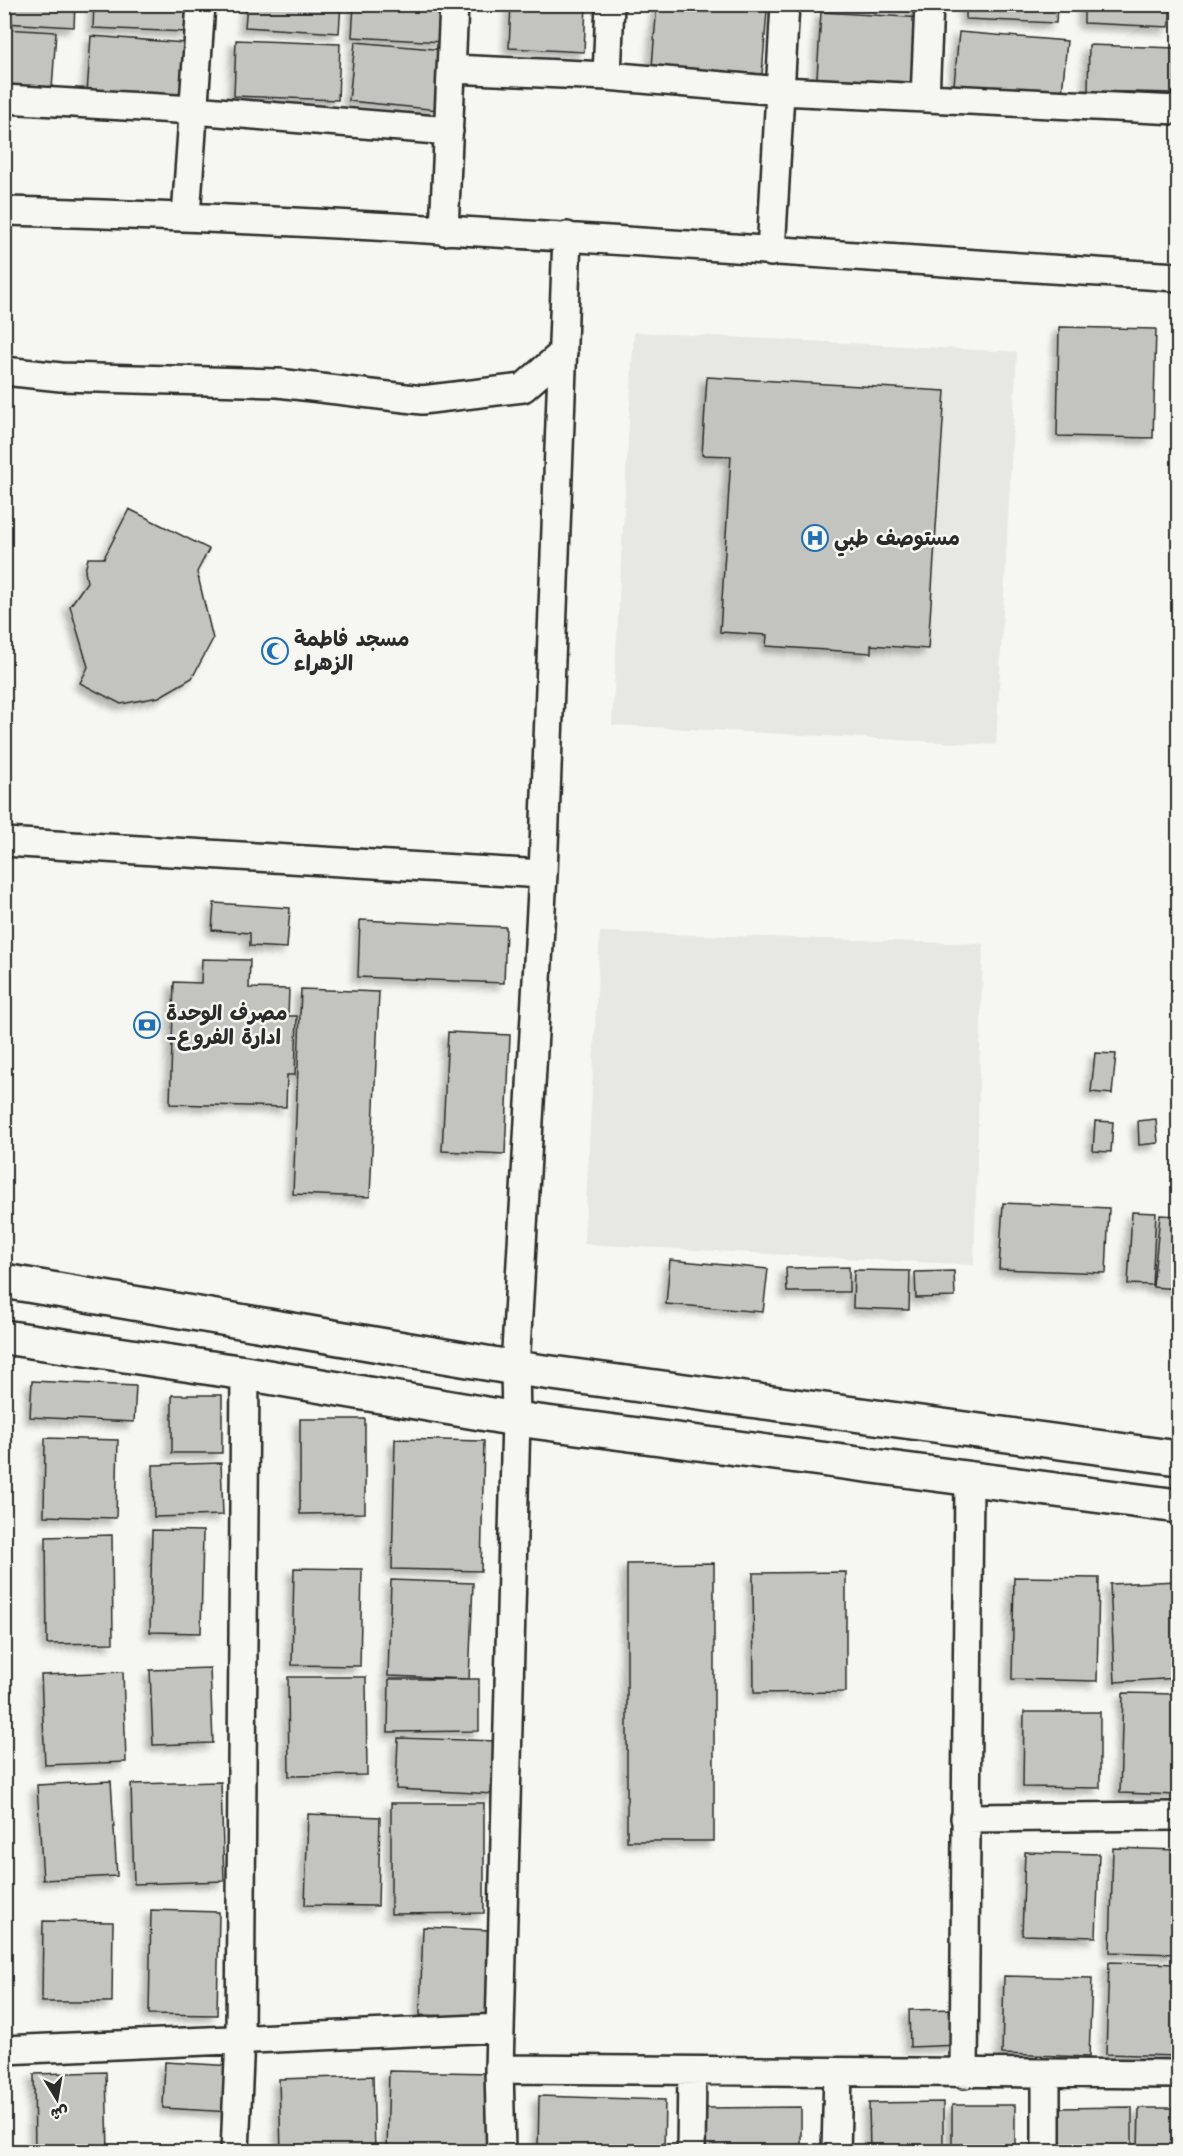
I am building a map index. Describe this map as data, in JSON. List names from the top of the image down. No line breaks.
{"places":{"hospital":["مستوصف طبي"],"mosque":["مسجد فاطمة الزهراء"],"bank":["مصرف الوحدة -ادارة الفروع"]},"north":"bottom"}
